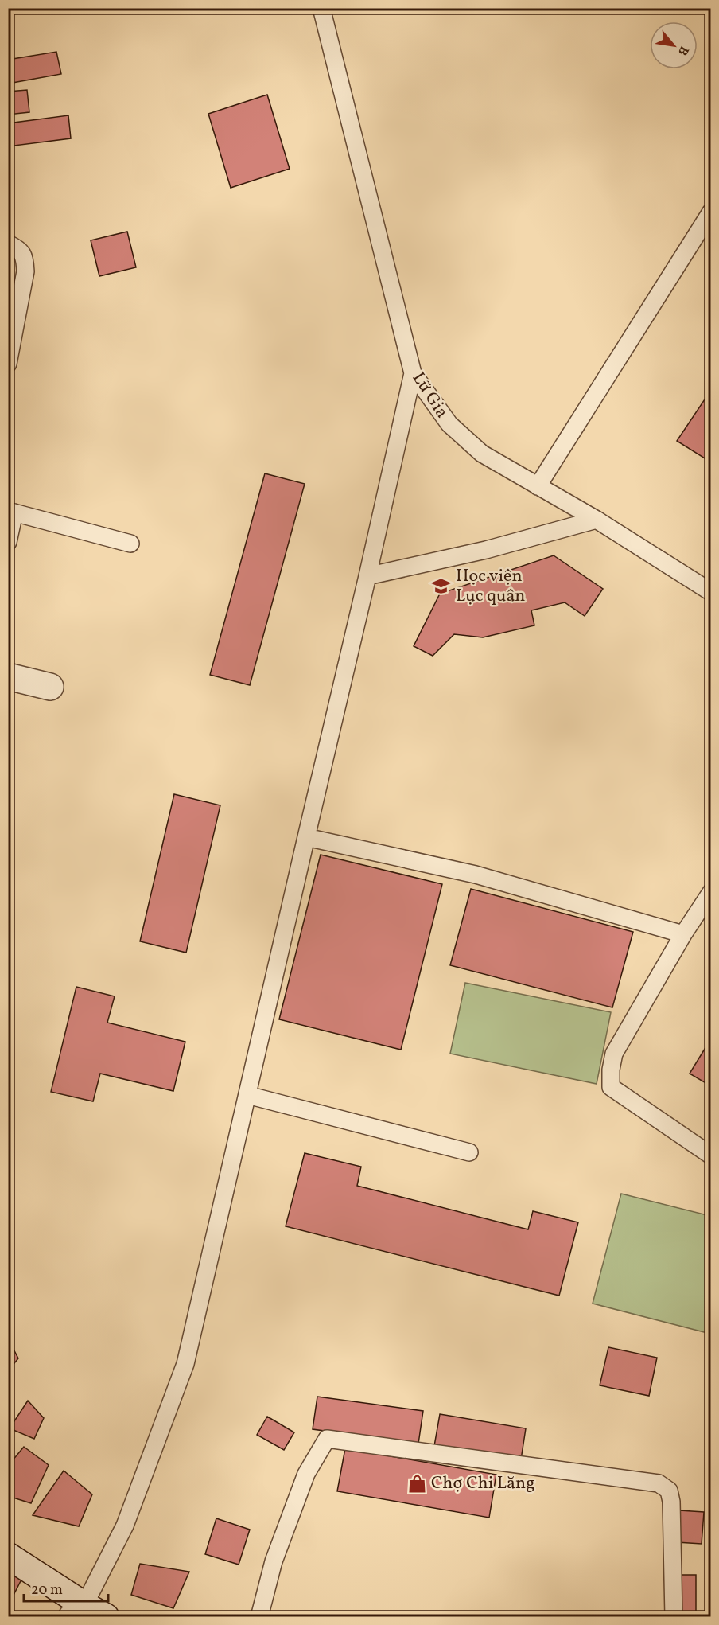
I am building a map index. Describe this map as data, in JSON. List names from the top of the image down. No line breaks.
{"streets":{"lane":["Lữ Gia"]},"places":{"school or university":["Học viện Lục quân"],"shop":["Chợ Chi Lăng"]},"scale_bar":"20 m","north":"bottom right"}
